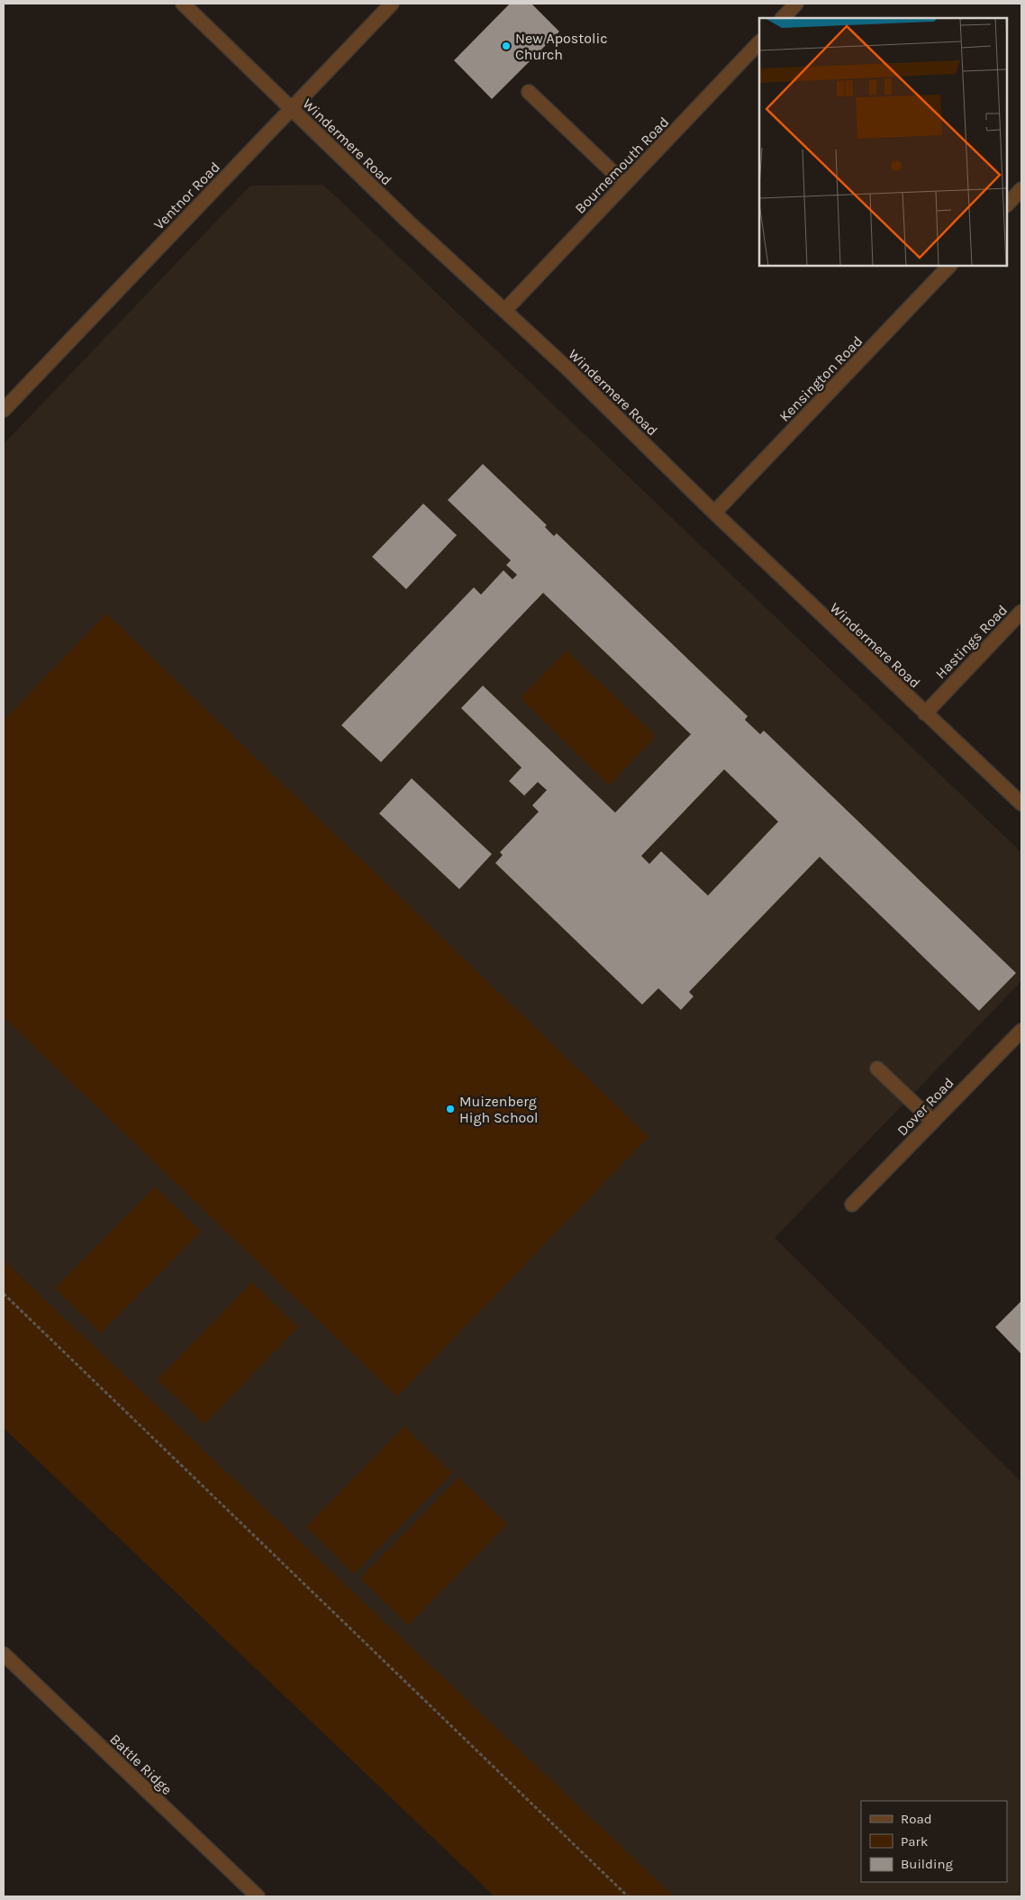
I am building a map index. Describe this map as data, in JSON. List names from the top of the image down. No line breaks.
{"streets":{"street":["Windermere Road","Bournemouth Road","Ventnor Road","Kensington Road","Hastings Road","Dover Road","Battle Ridge"]},"crossings":[["Windermere Road","Bournemouth Road"],["Windermere Road","Ventnor Road"],["Windermere Road","Kensington Road"],["Windermere Road","Hastings Road"]],"places":["New Apostolic Church","Muizenberg High School"],"legend":["Road","Park","Building"]}
